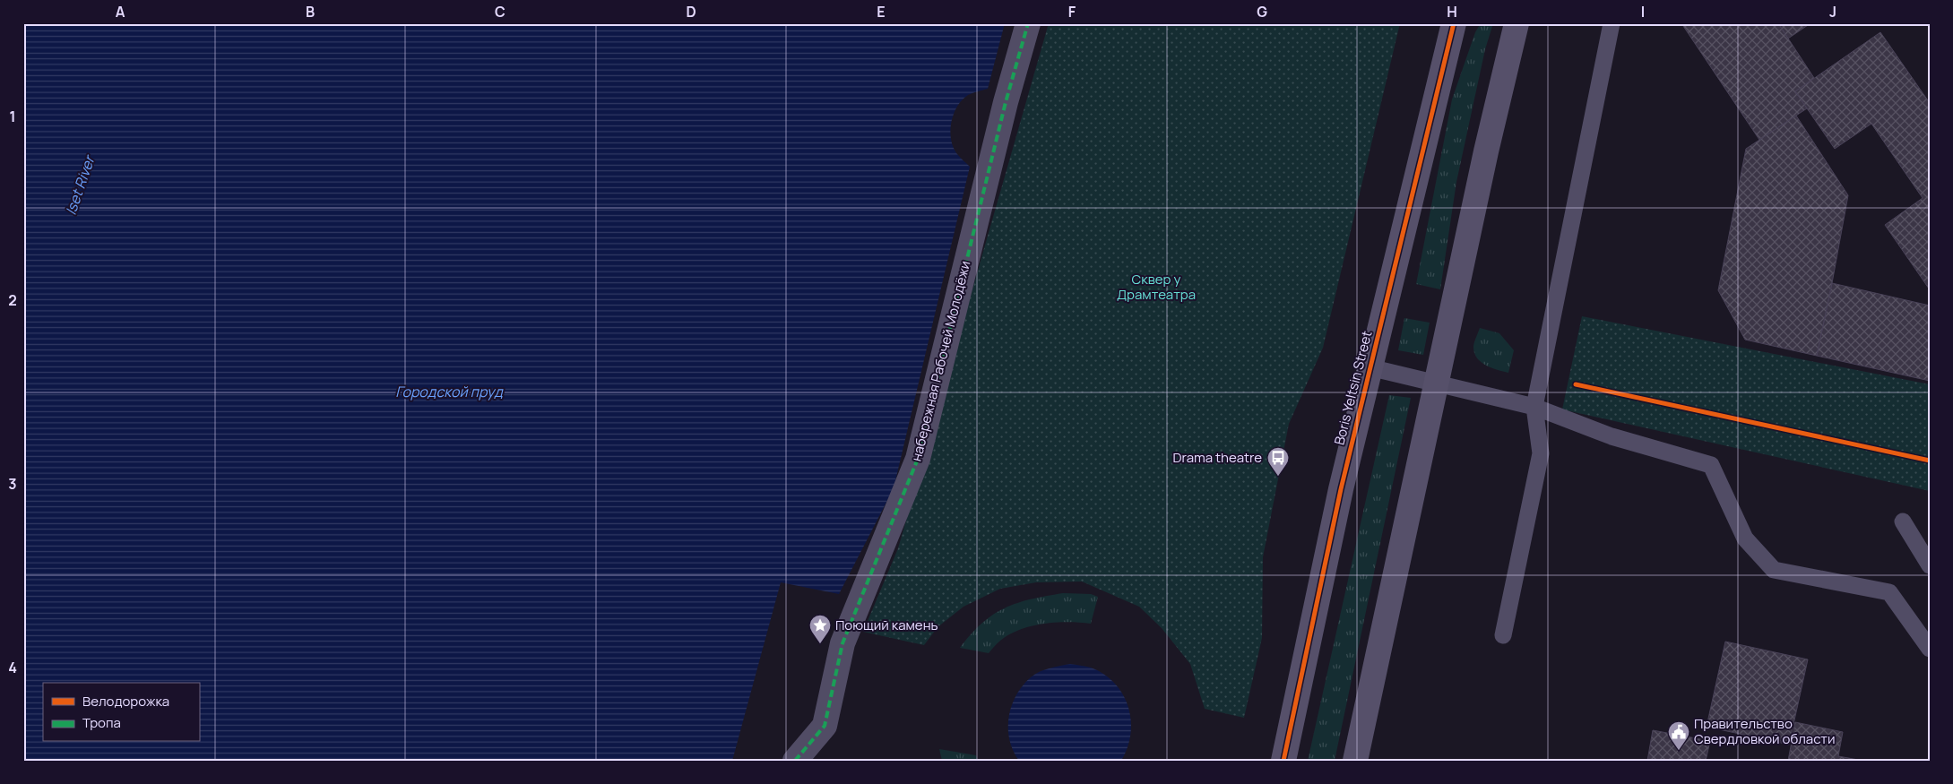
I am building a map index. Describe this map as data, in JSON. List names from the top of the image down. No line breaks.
{"streets":{"street":["набережная Рабочей Молодёжи","Boris Yeltsin Street"]},"water":["Iset River","Городской пруд"],"parks":["Сквер у Драмтеатра"],"places":{"bus stop":["Drama theatre"],"place":["Поющий камень"],"public building":["Правительство Свердловкой области"]},"legend":["Велодорожка","Тропа"],"grid":{"columns":["A","B","C","D","E","F","G","H","I","J"],"rows":["1","2","3","4"]}}
